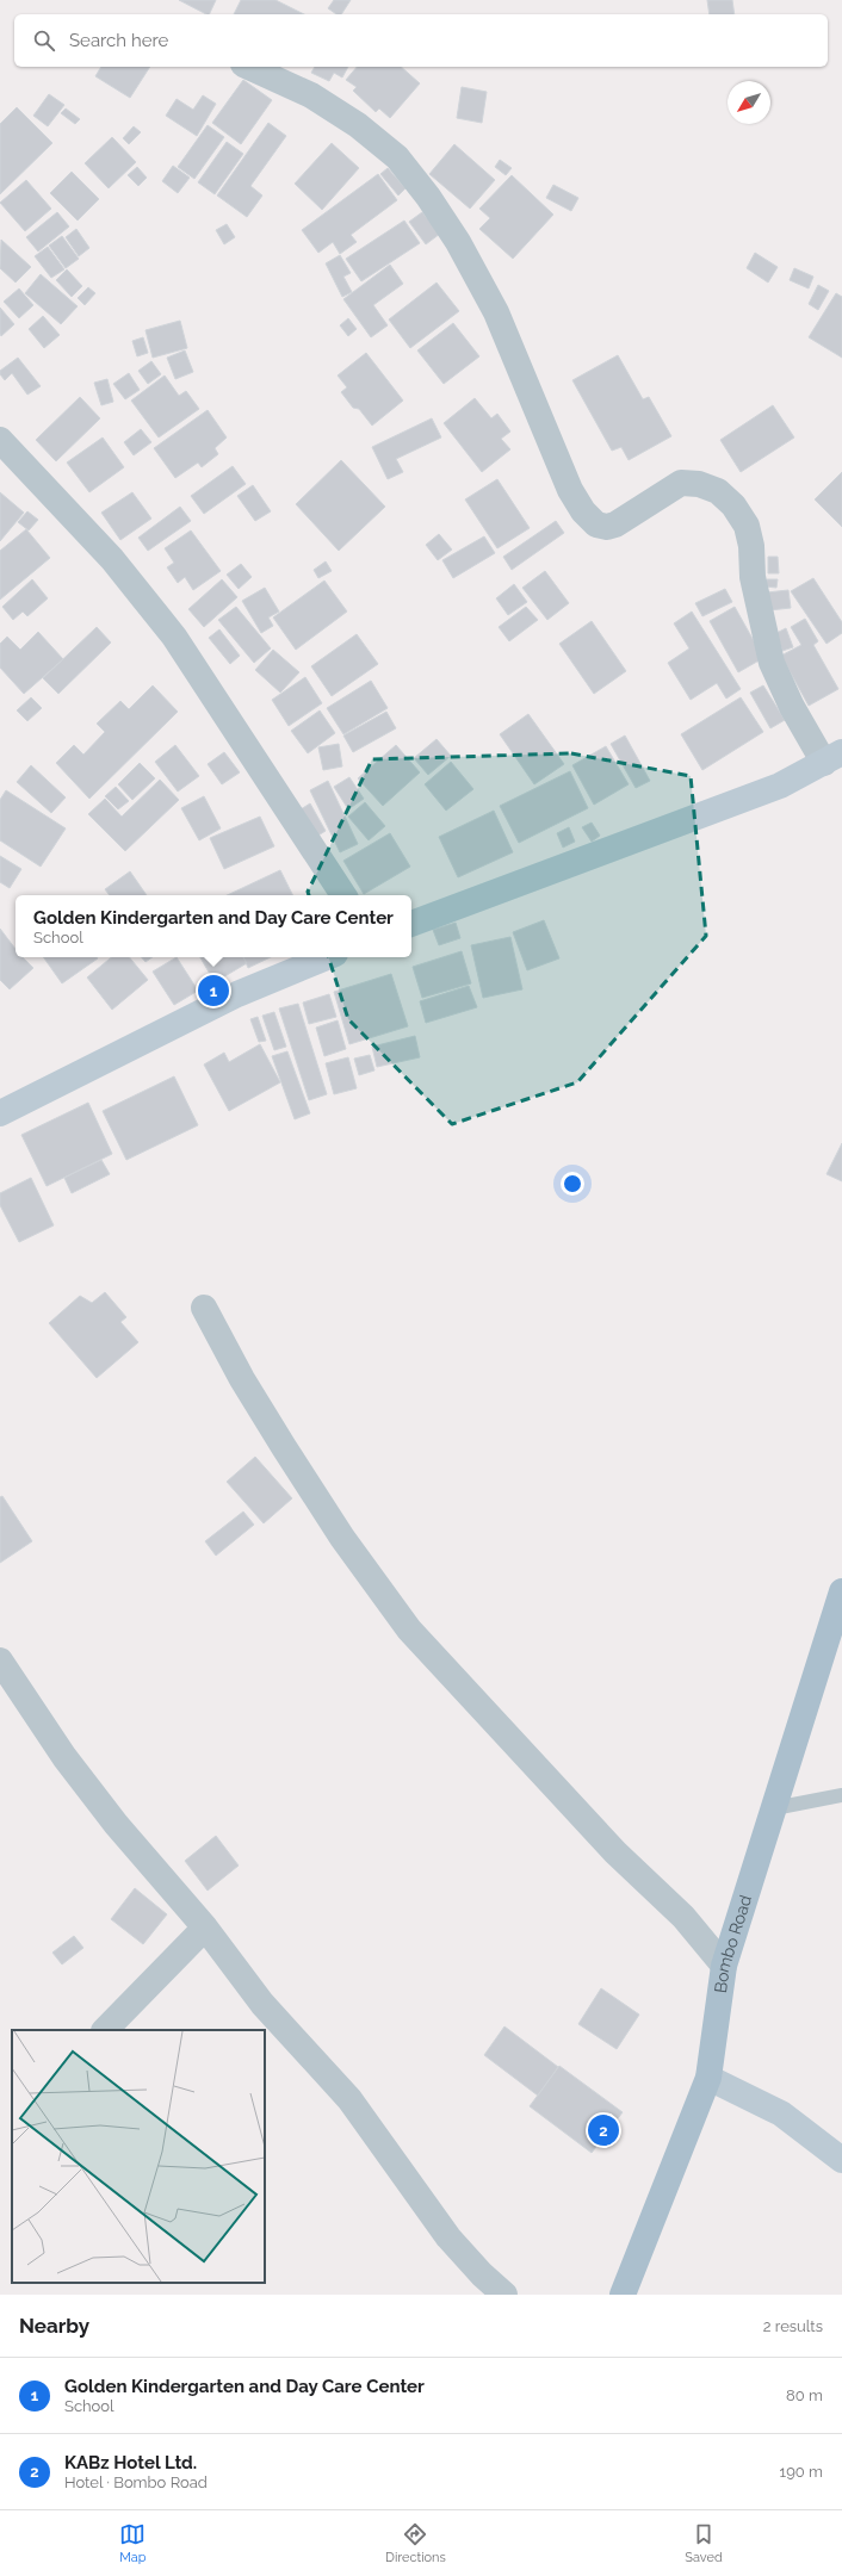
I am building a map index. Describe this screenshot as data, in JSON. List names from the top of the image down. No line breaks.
{"streets":{"main road":["Bombo Road"]},"north":"bottom left","page":{"search":"Search here","popup":["Golden Kindergarten and Day Care Center","School"],"pins":["1","2"],"heading":["Nearby","2 results"],"list":[{"mark":"1","name":"Golden Kindergarten and Day Care Center","note":"School","value":"80 m"},{"mark":"2","name":"KABz Hotel Ltd.","note":"Hotel · Bombo Road","value":"190 m"}],"nav":["Map","Directions","Saved"]}}
